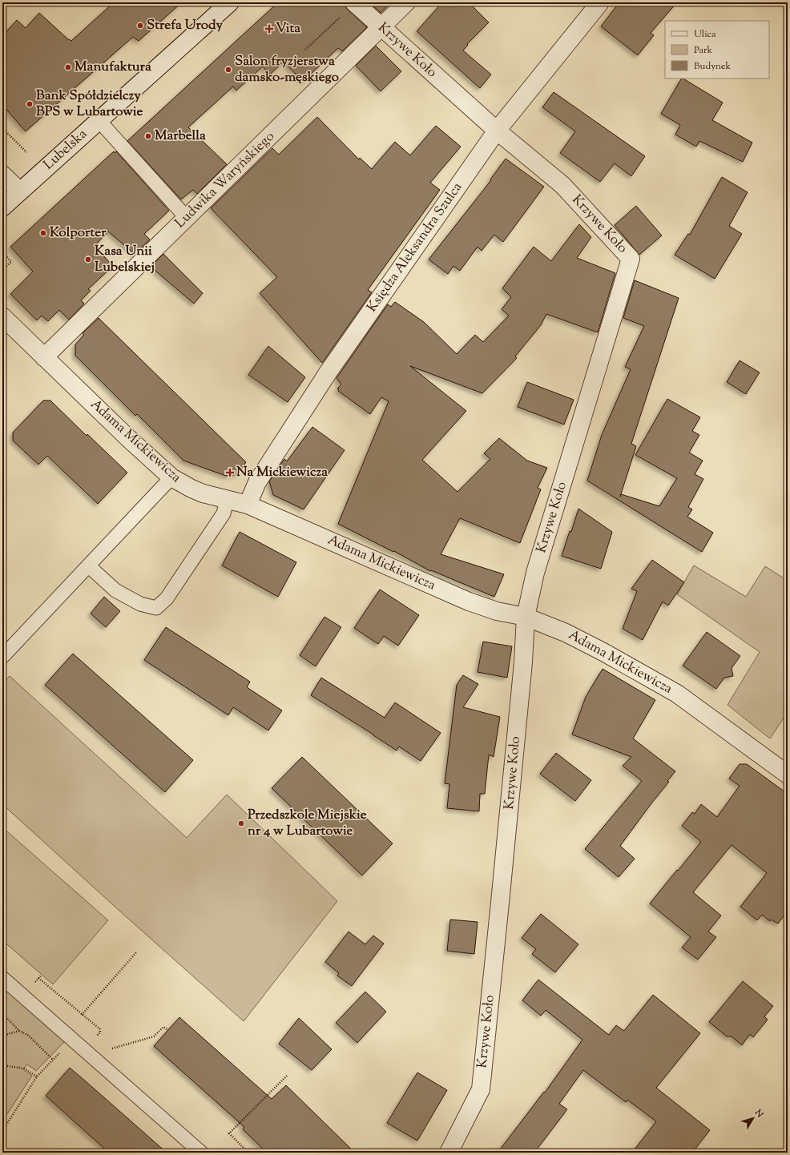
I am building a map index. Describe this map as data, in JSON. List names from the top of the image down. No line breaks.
{"streets":{"street":["Krzywe Koło","Lubelska","Ludwika Waryńskiego","Księdza Aleksandra Szulca","Adama Mickiewicza"]},"crossings":[["Krzywe Koło","Ludwika Waryńskiego"],["Krzywe Koło","Księdza Aleksandra Szulca"],["Krzywe Koło","Adama Mickiewicza"],["Ludwika Waryńskiego","Adama Mickiewicza"],["Księdza Aleksandra Szulca","Adama Mickiewicza"]],"places":{"other":["Strefa Urody","Manufaktura","Salon fryzjerstwa damsko-męskiego","Bank Spółdzielczy BPS w Lubartowie","Marbella","Kolporter","Kasa Unii Lubelskiej","Przedszkole Miejskie nr 4 w Lubartowie"],"health":["Vita","Na Mickiewicza"]},"legend":["Ulica","Park","Budynek"],"north":"top right"}
